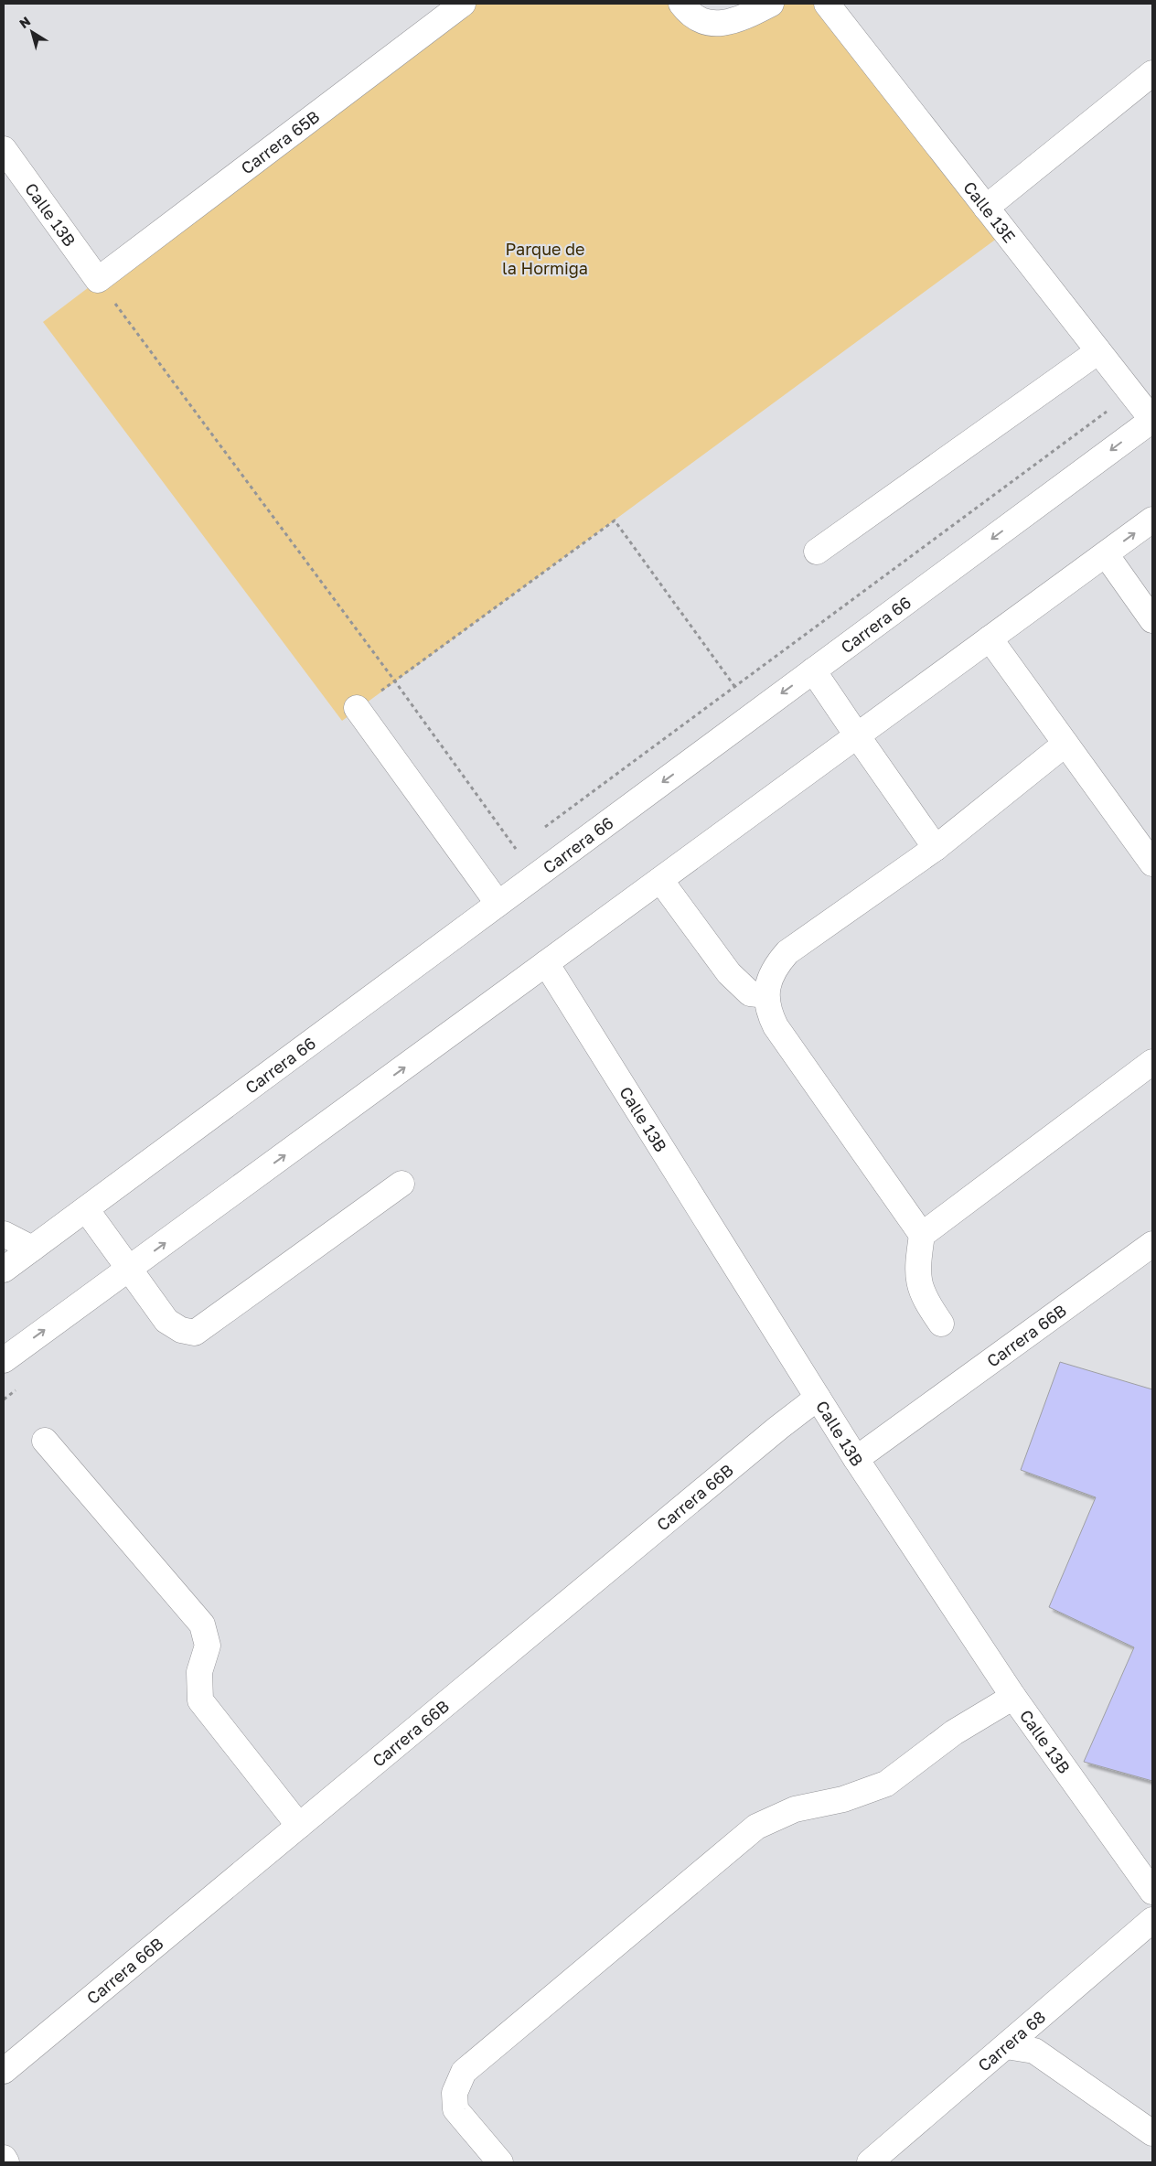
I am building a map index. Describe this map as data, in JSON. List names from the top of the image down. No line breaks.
{"streets":{"street":["Carrera 65B","Calle 13E","Calle 13B","Carrera 66","Carrera 66B","Carrera 68"]},"crossings":[["Carrera 65B","Calle 13B"],["Calle 13E","Carrera 66"],["Calle 13B","Carrera 66B"]],"parks":["Parque de la Hormiga"],"north":"top left"}
